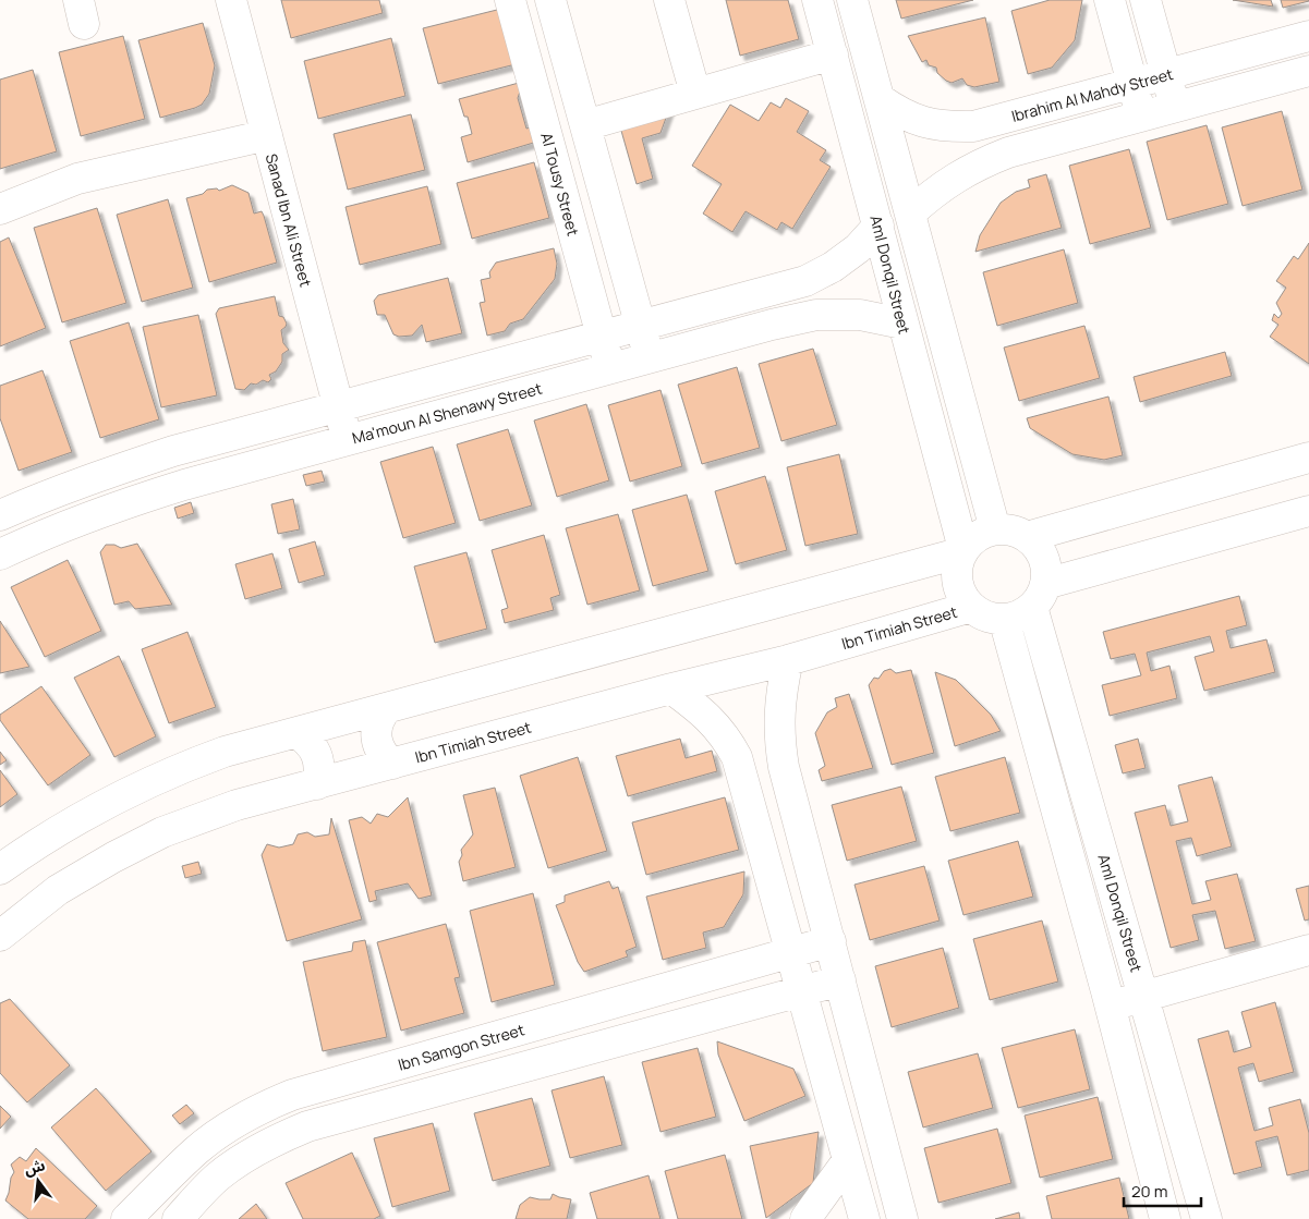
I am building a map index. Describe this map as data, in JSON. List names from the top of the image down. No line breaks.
{"streets":{"street":["Ibrahim Al Mahdy Street","Al Tousy Street","Sanad Ibn Ali Street","Aml Donqil Street","Ma'moun Al Shenawy Street","Ibn Timiah Street","Ibn Samgon Street"]},"crossings":[["Al Tousy Street","Ma'moun Al Shenawy Street"],["Sanad Ibn Ali Street","Ma'moun Al Shenawy Street"],["Aml Donqil Street","Ma'moun Al Shenawy Street"],["Aml Donqil Street","Ibn Timiah Street"]],"scale_bar":"20 m","north":"top"}
